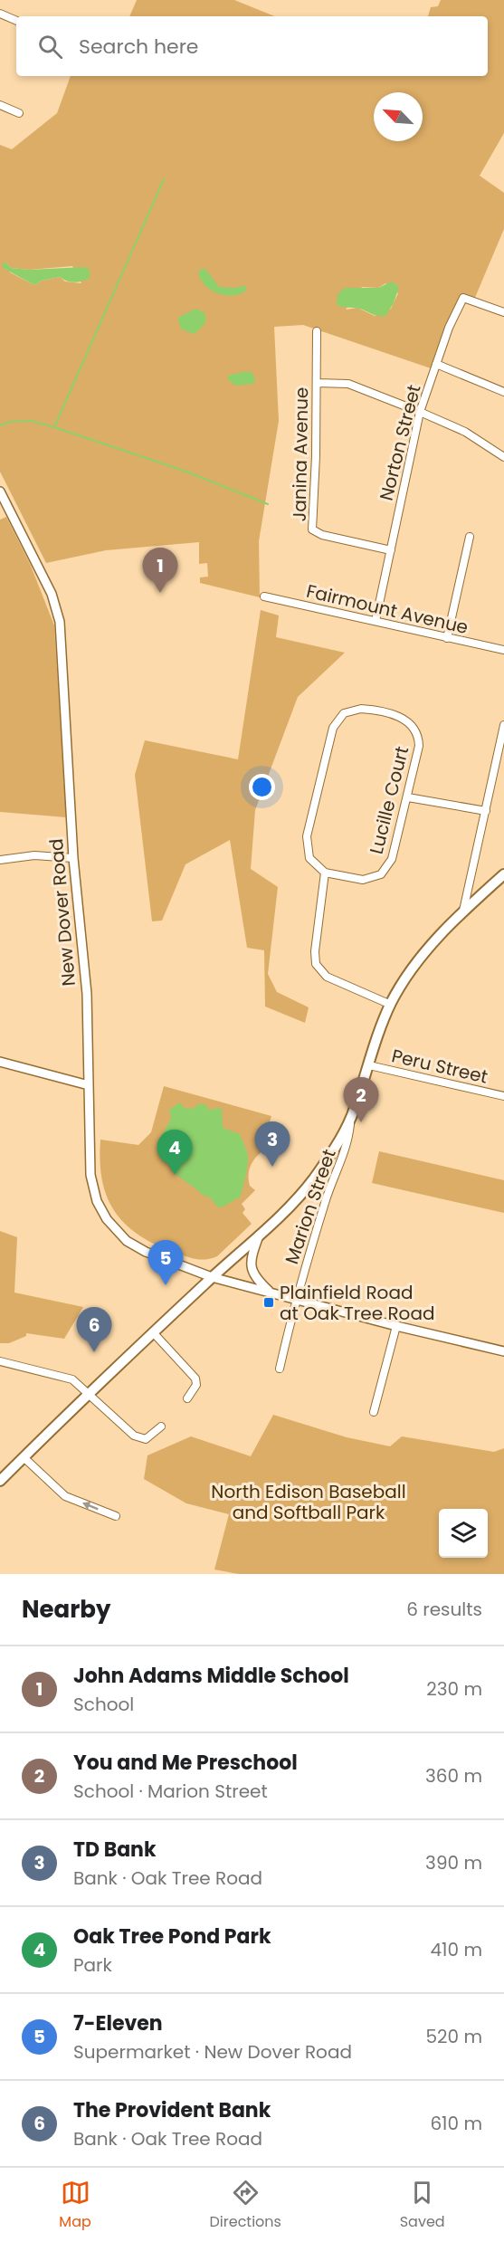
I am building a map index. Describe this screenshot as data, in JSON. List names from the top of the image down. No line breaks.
{"streets":{"street":["Norton Street","Janina Avenue","Fairmount Avenue","Lucille Court","New Dover Road","Peru Street","Marion Street"]},"crossings":[["Norton Street","Janina Avenue"],["Norton Street","Fairmount Avenue"],["New Dover Road","Marion Street"]],"parks":["North Edison Baseball and Softball Park"],"places":{"transit":["Plainfield Road at Oak Tree Road"]},"north":"top left","page":{"search":"Search here","pins":["1","2","3","4","5","6"],"heading":["Nearby","6 results"],"list":[{"mark":"1","name":"John Adams Middle School","note":"School","value":"230 m"},{"mark":"2","name":"You and Me Preschool","note":"School · Marion Street","value":"360 m"},{"mark":"3","name":"TD Bank","note":"Bank · Oak Tree Road","value":"390 m"},{"mark":"4","name":"Oak Tree Pond Park","note":"Park","value":"410 m"},{"mark":"5","name":"7-Eleven","note":"Supermarket · New Dover Road","value":"520 m"},{"mark":"6","name":"The Provident Bank","note":"Bank · Oak Tree Road","value":"610 m"}],"nav":["Map","Directions","Saved"]}}
